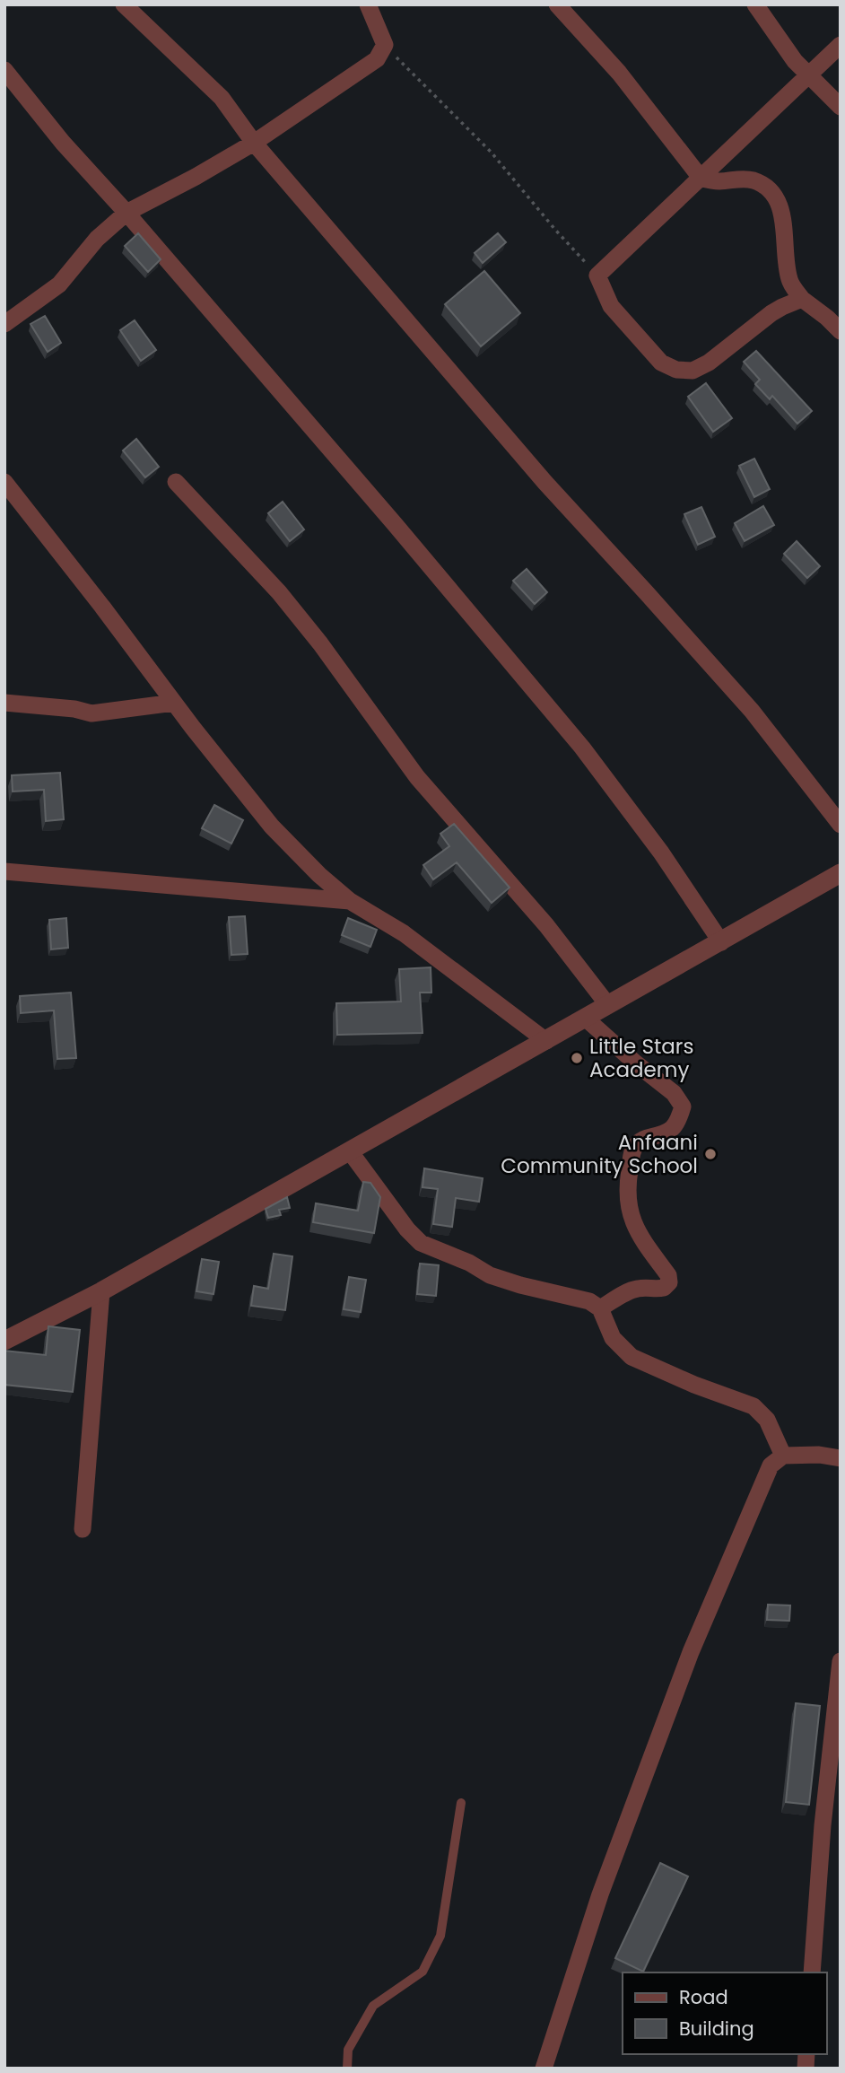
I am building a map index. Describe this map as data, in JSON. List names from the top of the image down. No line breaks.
{"places":["Little Stars Academy","Anfaani Community School"],"legend":["Road","Building"]}
